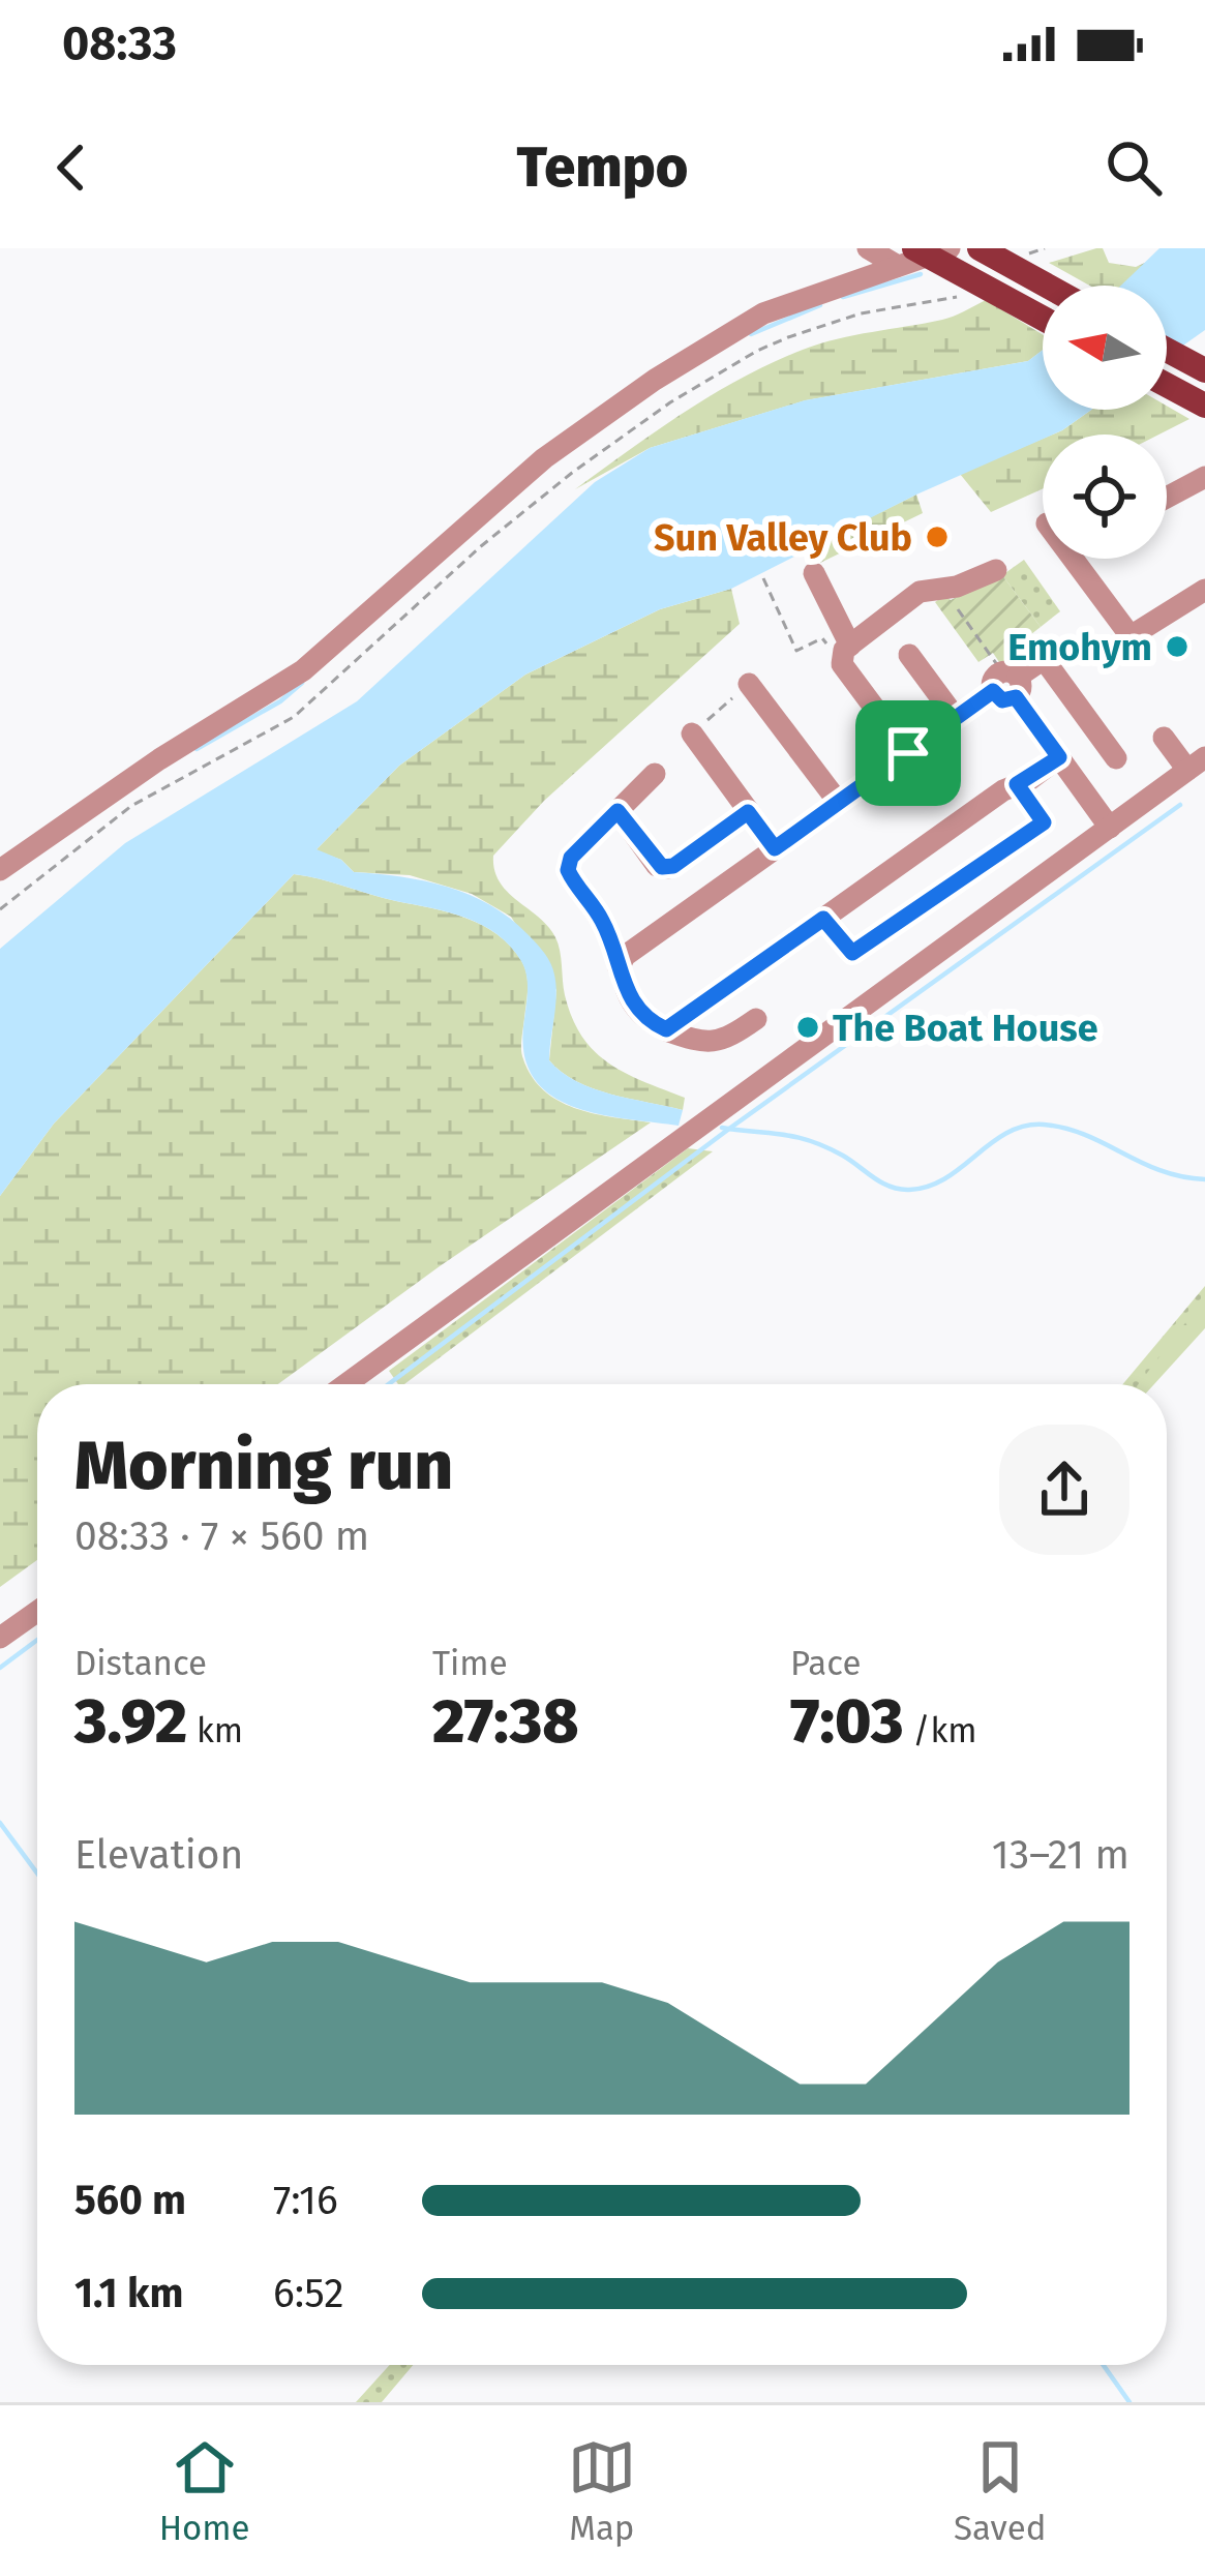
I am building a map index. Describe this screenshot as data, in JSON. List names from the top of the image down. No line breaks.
{"places":["Sun Valley Club","Emohym","The Boat House"],"north":"left","page":{"status":"08:33","header":"Tempo","heading":["Morning run","08:33 · 7 × 560 m"],"stats":[["Distance","3.92 km"],["Time","27:38"],["Pace","7:03 /km"]],"chart":["Elevation","13–21 m"],"list":[{"name":"560 m","note":"7:16"},{"name":"1.1 km","note":"6:52"}],"tabs":["Home","Map","Saved"]}}
